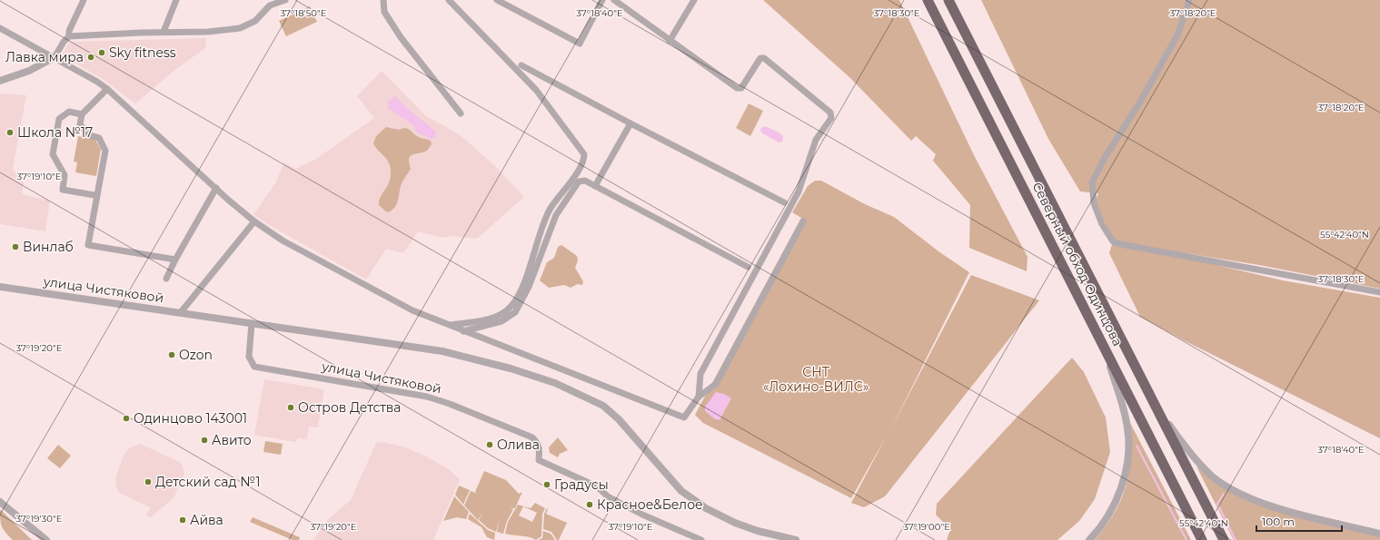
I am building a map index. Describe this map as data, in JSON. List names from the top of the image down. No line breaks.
{"streets":{"highway":["Северный обход Одинцова"],"street":["улица Чистяковой"]},"parks":["СНТ «Лохино-ВИЛС»"],"places":["Sky fitness","Лавка мира","Школа №17","Винлаб","Ozon","Остров Детства","Одинцово 143001","Авито","Олива","Детский сад №1","Градусы","Красное&Белое","Айва"],"scale_bar":"100 m","coordinates":["37°18'50\"E","37°18'30\"E","37°18'40\"E","37°18'20\"E","37°19'10\"E","55°42'40\"N","37°19'20\"E","37°19'30\"E","37°19'00\"E"]}
